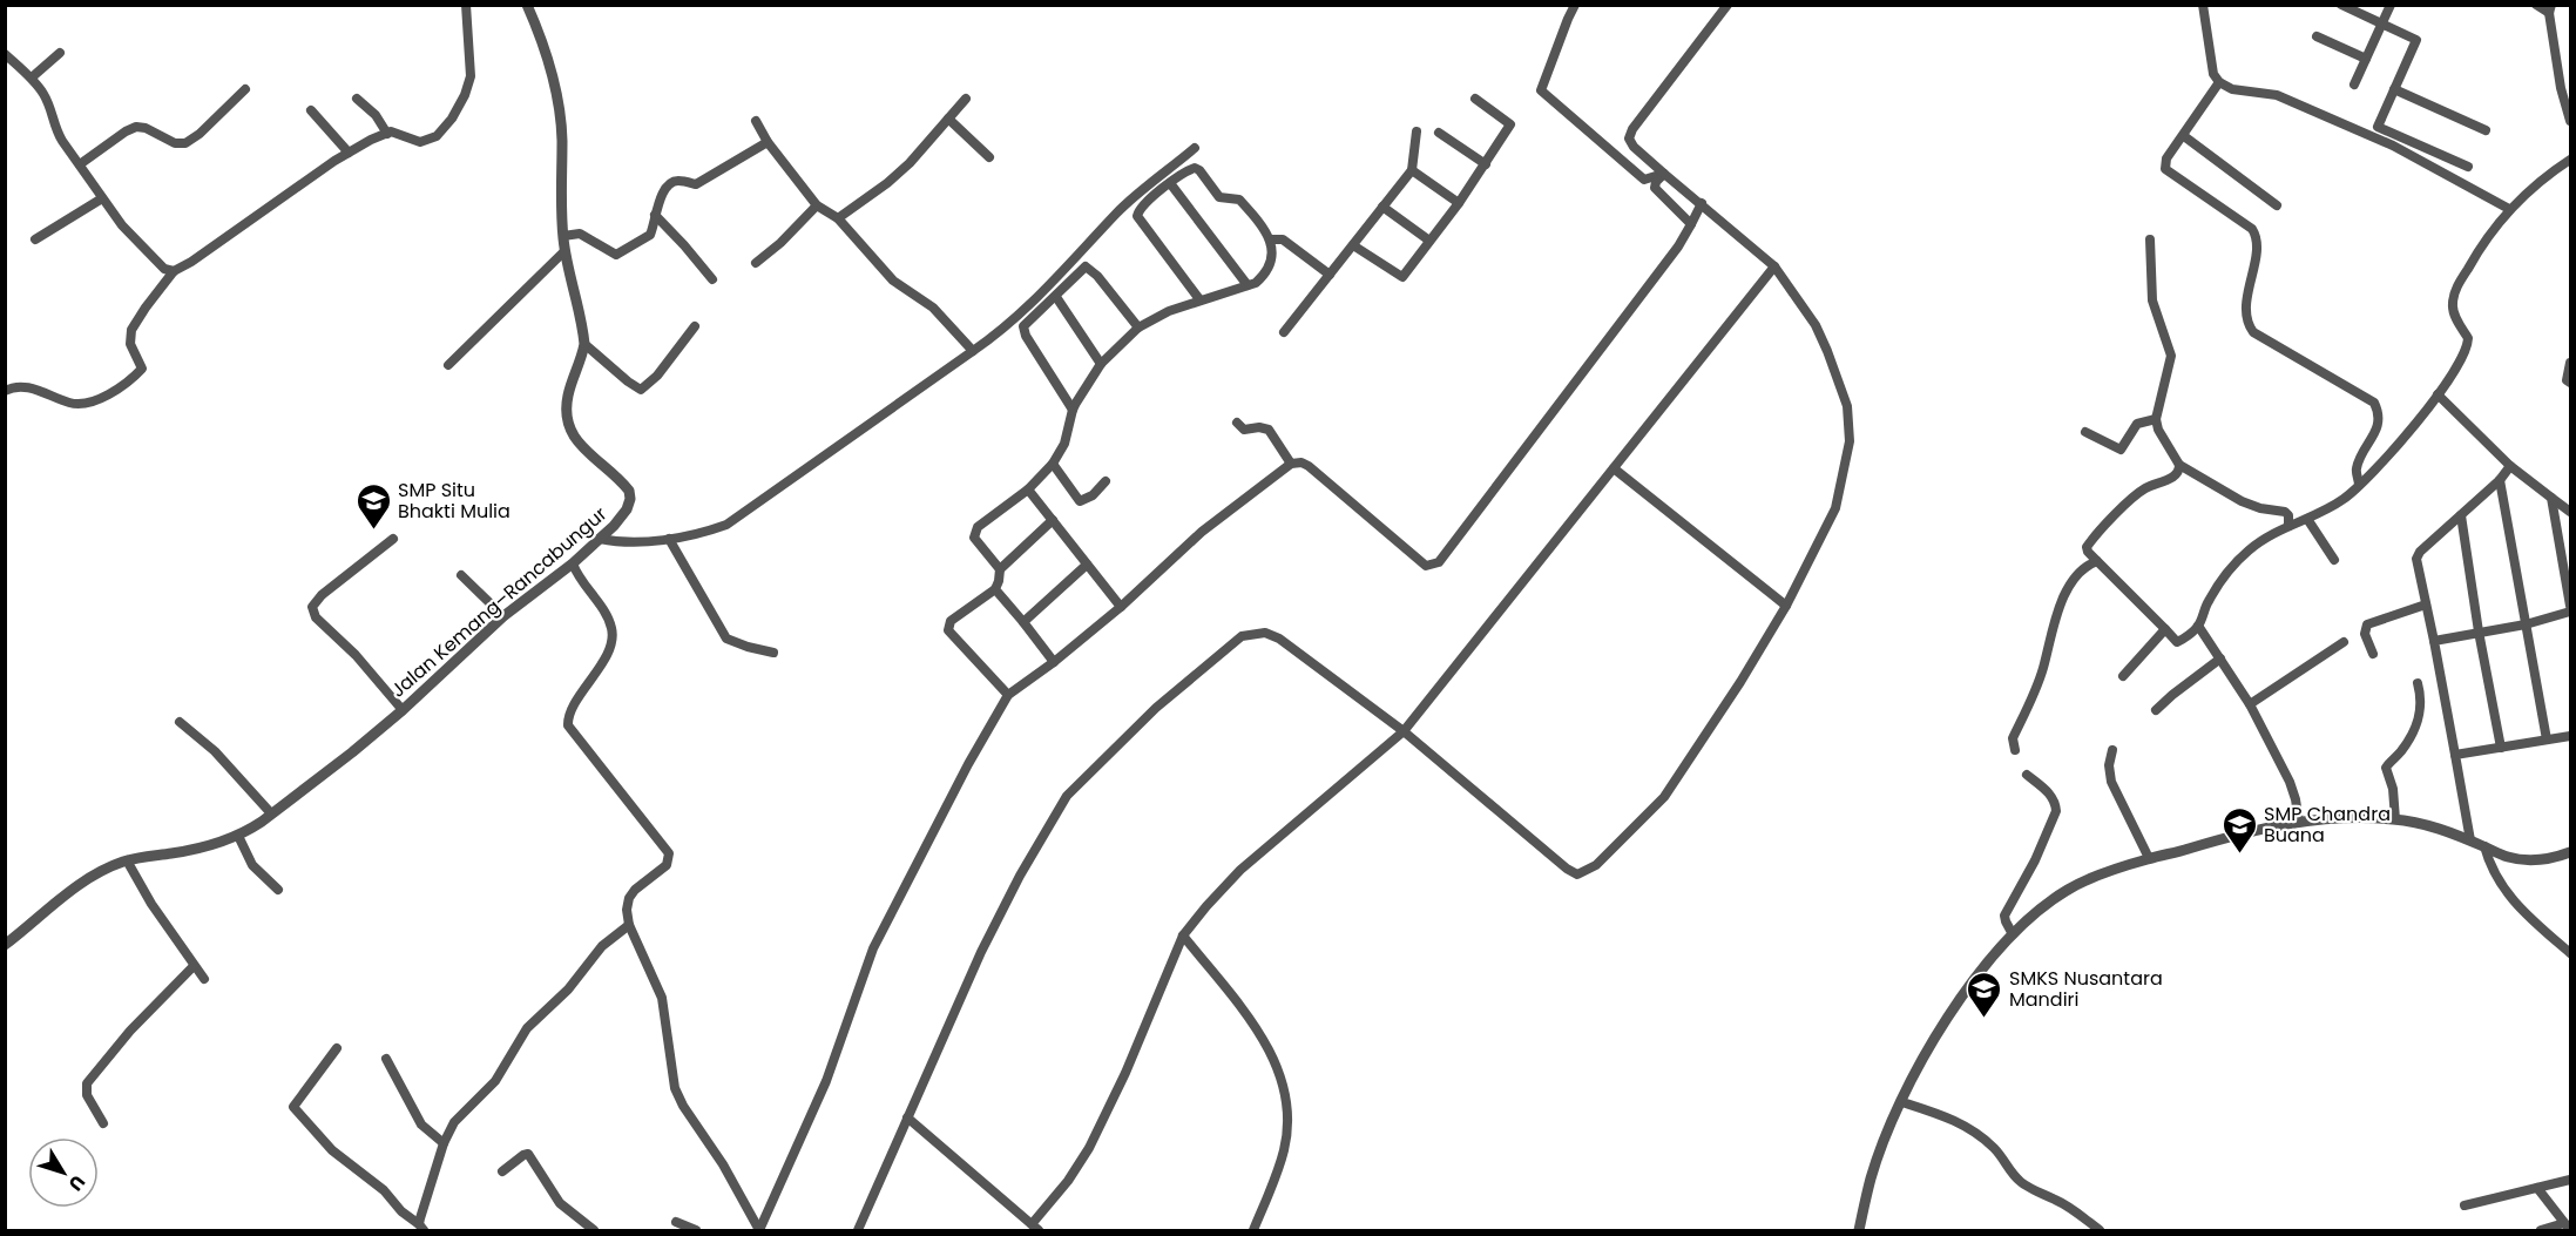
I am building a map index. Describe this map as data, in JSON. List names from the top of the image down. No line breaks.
{"streets":{"street":["Jalan Kemang–Rancabungur"]},"places":{"school or university":["SMP Situ Bhakti Mulia","SMP Chandra Buana","SMKS Nusantara Mandiri"]},"north":"bottom right"}
